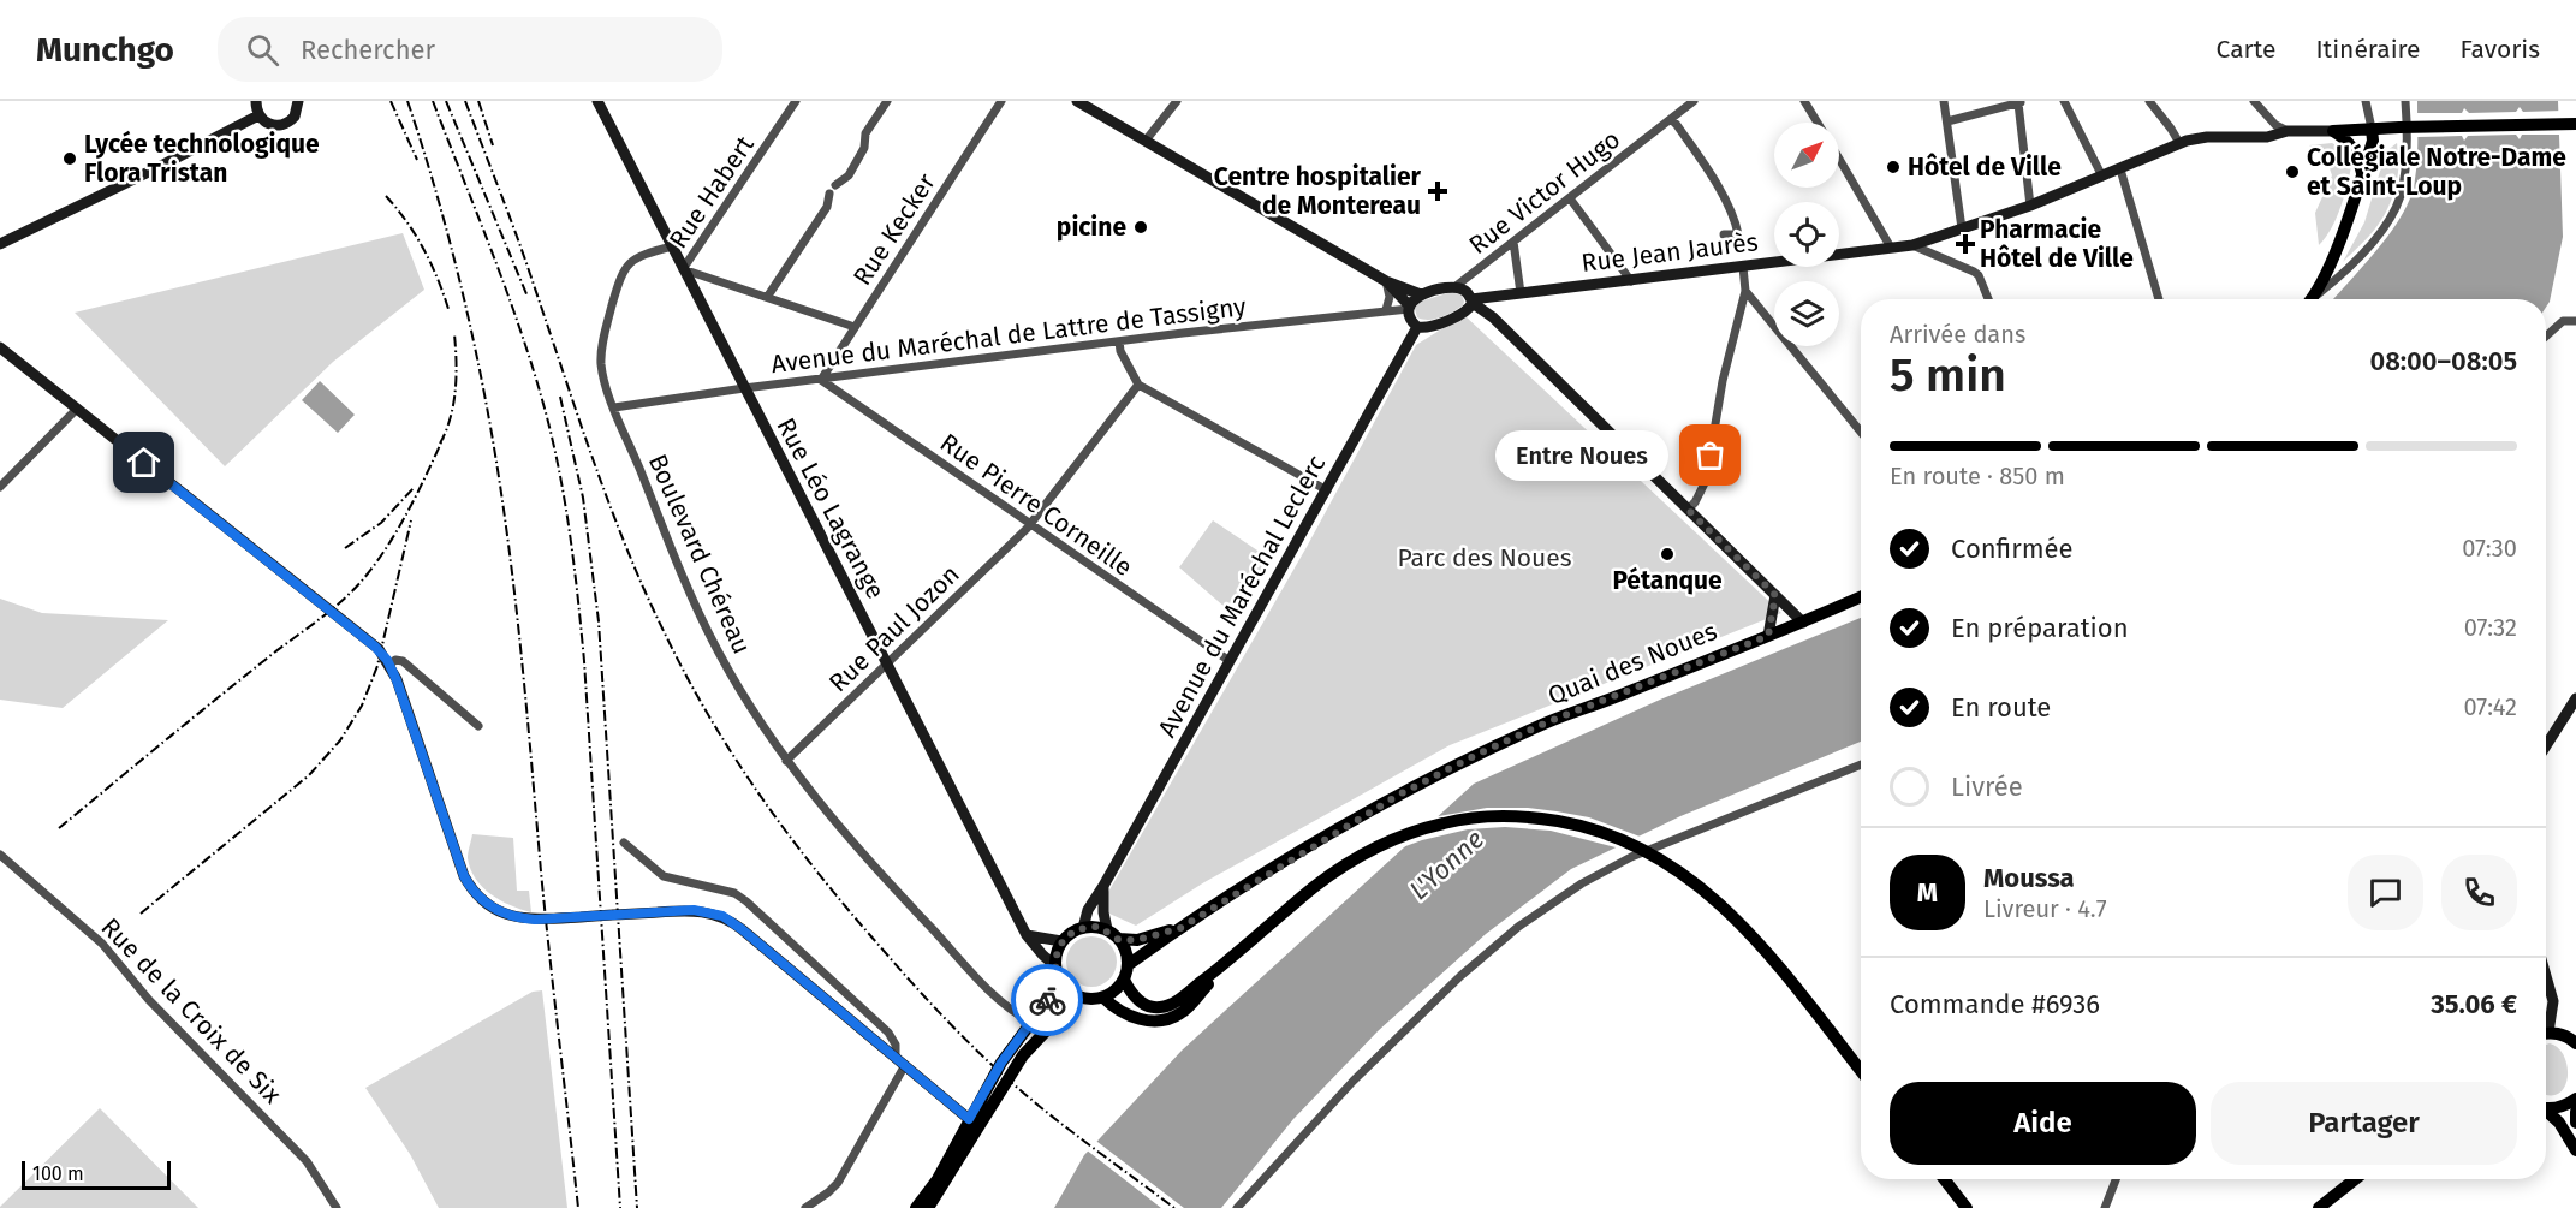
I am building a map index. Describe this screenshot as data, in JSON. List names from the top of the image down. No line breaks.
{"streets":{"main road":["Rue Jean Jaurès","Rue Léo Lagrange","Avenue du Maréchal Leclerc","Quai des Noues"],"street":["Rue Habert","Rue Victor Hugo","Rue Kecker","Avenue du Maréchal de Lattre de Tassigny","Rue Pierre Corneille","Boulevard Chéreau","Rue Paul Jozon","Rue de la Croix de Six"]},"crossings":[["Rue Habert","Rue Léo Lagrange"],["Rue Kecker","Avenue du Maréchal de Lattre de Tassigny"],["Rue Kecker","Rue Pierre Corneille"],["Avenue du Maréchal de Lattre de Tassigny","Rue Pierre Corneille"],["Avenue du Maréchal de Lattre de Tassigny","Rue Léo Lagrange"],["Avenue du Maréchal de Lattre de Tassigny","Boulevard Chéreau"],["Rue Pierre Corneille","Avenue du Maréchal Leclerc"],["Rue Pierre Corneille","Rue Paul Jozon"],["Rue Léo Lagrange","Boulevard Chéreau"],["Rue Léo Lagrange","Avenue du Maréchal Leclerc"],["Rue Léo Lagrange","Rue Paul Jozon"],["Boulevard Chéreau","Rue Paul Jozon"]],"water":["L'Yonne"],"parks":["Parc des Noues"],"places":{"other":["Lycée technologique Flora Tristan","Hôtel de Ville","Collégiale Notre-Dame et Saint-Loup","picine","Entre Noues","Pétanque"],"health":["Centre hospitalier de Montereau","Pharmacie Hôtel de Ville"]},"scale_bar":"100 m","north":"top right","page":{"header":"Munchgo","search":"Rechercher","nav":["Carte","Itinéraire","Favoris"],"heading":["5 min","Arrivée dans","08:00–08:05"],"panel":["Moussa","Livreur · 4.7","Commande #6936","35.06 €"],"bar":"En route · 850 m","bubble":"Entre Noues","list":[["Confirmée","07:30"],["En préparation","07:32"],["En route","07:42"],"Livrée"],"round":"M","buttons":["Aide","Partager"],"scale":"100 m"}}
